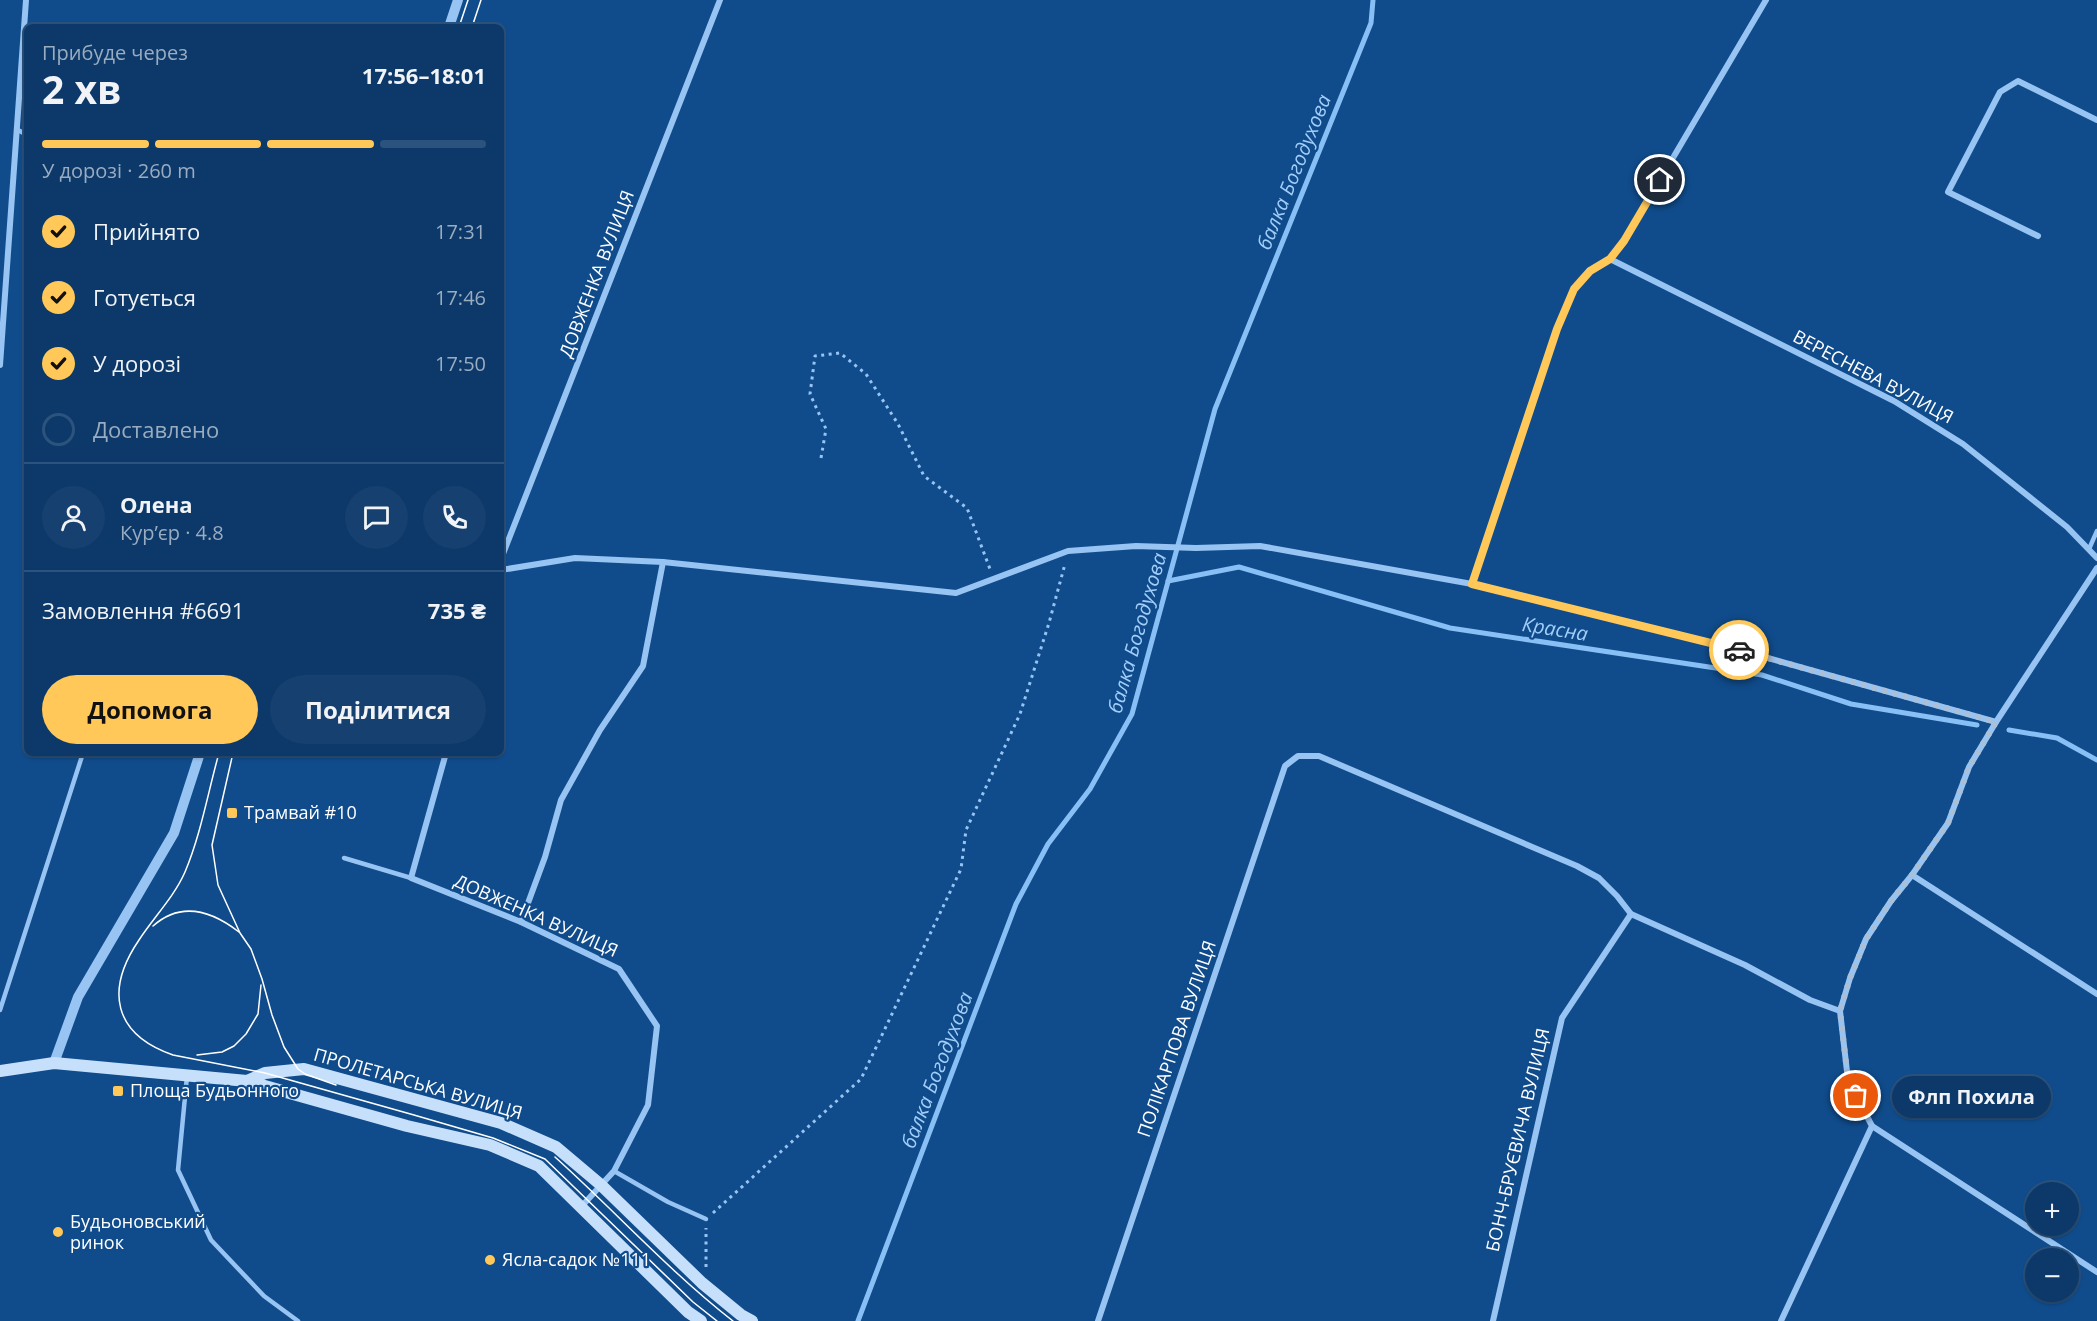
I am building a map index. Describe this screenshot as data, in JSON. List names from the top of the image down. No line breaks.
{"streets":{"main road":["ПРОЛЕТАРСЬКА ВУЛИЦЯ"],"street":["ДОВЖЕНКА ВУЛИЦЯ","ВЕРЕСНЕВА ВУЛИЦЯ","ПОЛІКАРПОВА ВУЛИЦЯ","БОНЧ-БРУЄВИЧА ВУЛИЦЯ"]},"crossings":[["ДОВЖЕНКА ВУЛИЦЯ","ПРОЛЕТАРСЬКА ВУЛИЦЯ"],["ПОЛІКАРПОВА ВУЛИЦЯ","БОНЧ-БРУЄВИЧА ВУЛИЦЯ"]],"water":["балка Богодухова","Красна"],"places":{"transit":["Трамвай #10","Площа Будьонного"],"other":["Флп Похила","Будьоновський ринок","Ясла-садок №111"]},"page":{"heading":["2 хв","Прибуде через","17:56–18:01"],"panel":["Олена","Кур’єр · 4.8","Замовлення #6691","735 ₴"],"bar":"У дорозі · 260 m","list":[["Прийнято","17:31"],["Готується","17:46"],["У дорозі","17:50"],"Доставлено"],"buttons":["Допомога","Поділитися"],"bubble":"Флп Похила","map_buttons":["+","−"]}}
